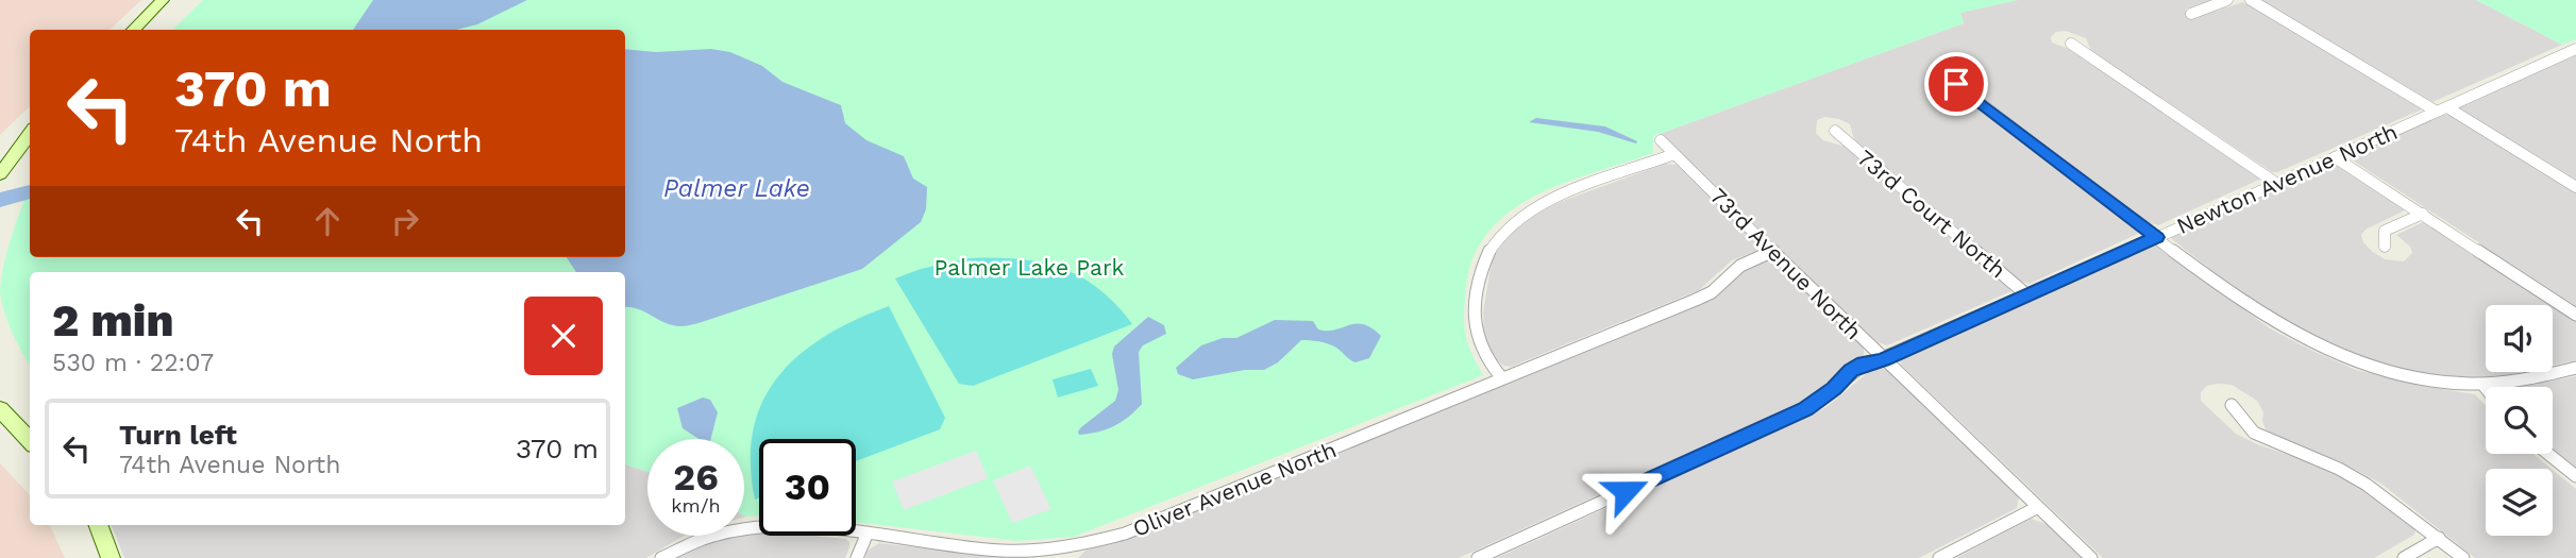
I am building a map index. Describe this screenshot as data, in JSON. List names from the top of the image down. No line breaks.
{"streets":{"street":["Newton Avenue North","73rd Court North","73rd Avenue North","Oliver Avenue North"]},"crossings":[["Newton Avenue North","73rd Court North"],["Newton Avenue North","73rd Avenue North"],["73rd Avenue North","Oliver Avenue North"]],"water":["Palmer Lake"],"parks":["Palmer Lake Park"],"page":{"turn":["370 m","74th Avenue North"],"heading":["2 min","530 m · 22:07"],"list":[{"name":"Turn left","note":"74th Avenue North","value":"370 m"}],"speed":"26 km/h","limit":"30"}}
